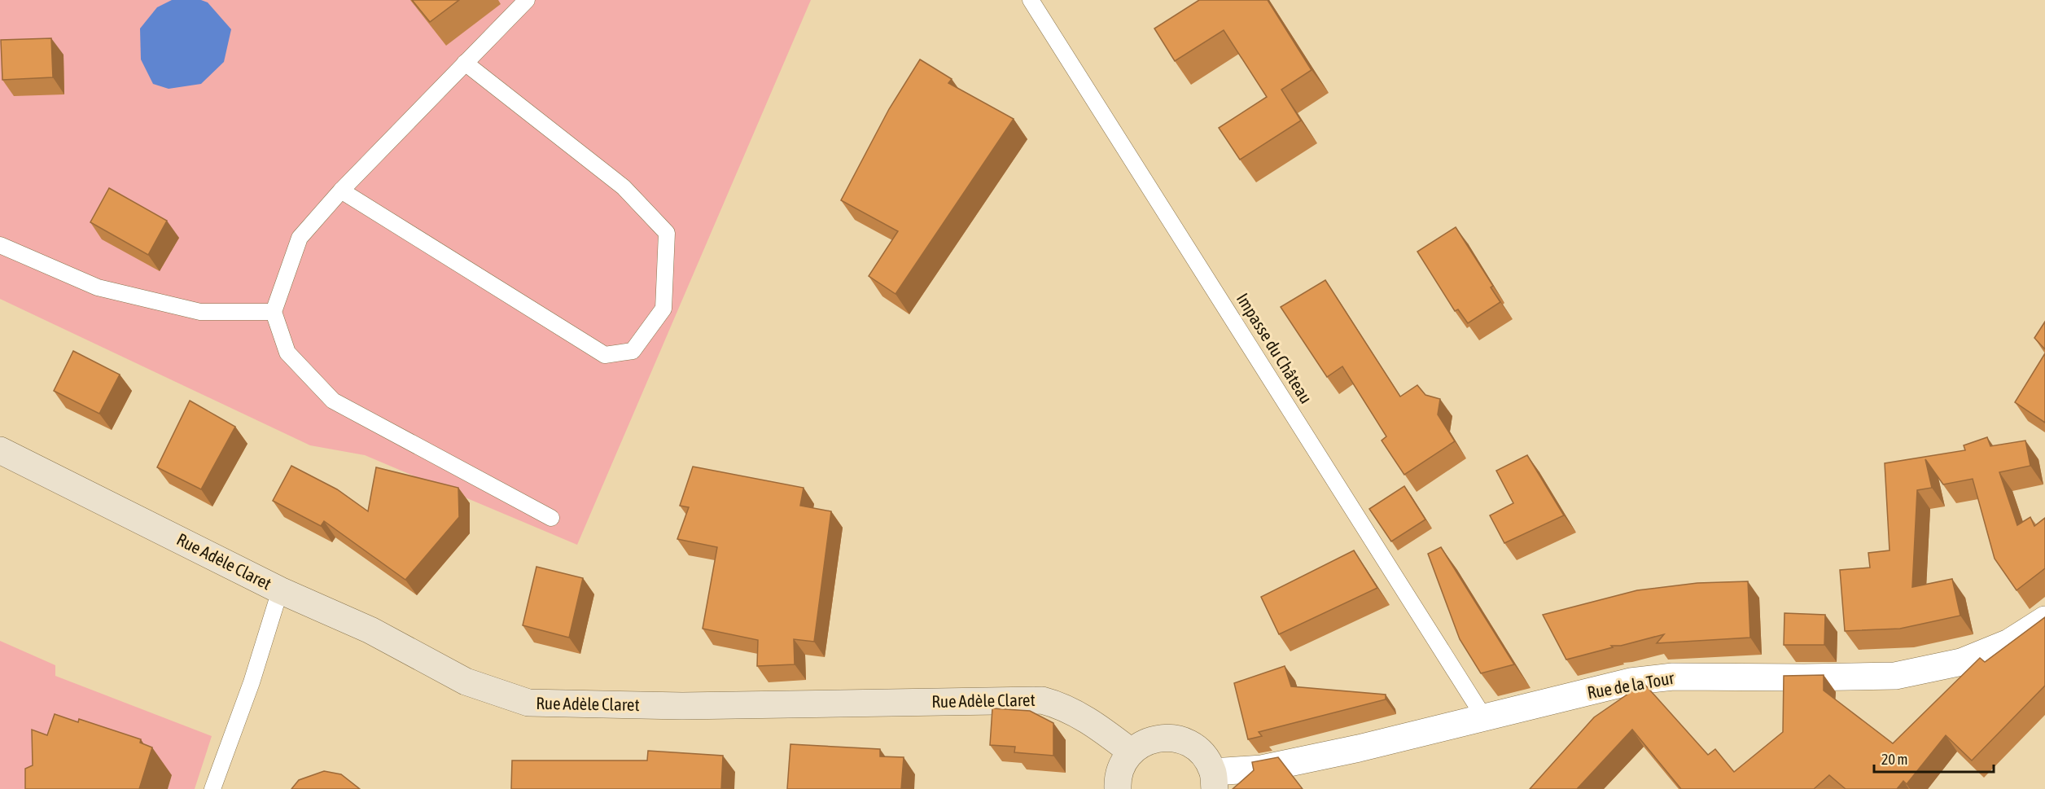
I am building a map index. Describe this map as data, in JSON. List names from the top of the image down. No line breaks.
{"streets":{"street":["Rue Adèle Claret","Rue de la Tour"],"lane":["Impasse du Château"]},"crossings":[["Impasse du Château","Rue de la Tour"]],"scale_bar":"20 m"}
